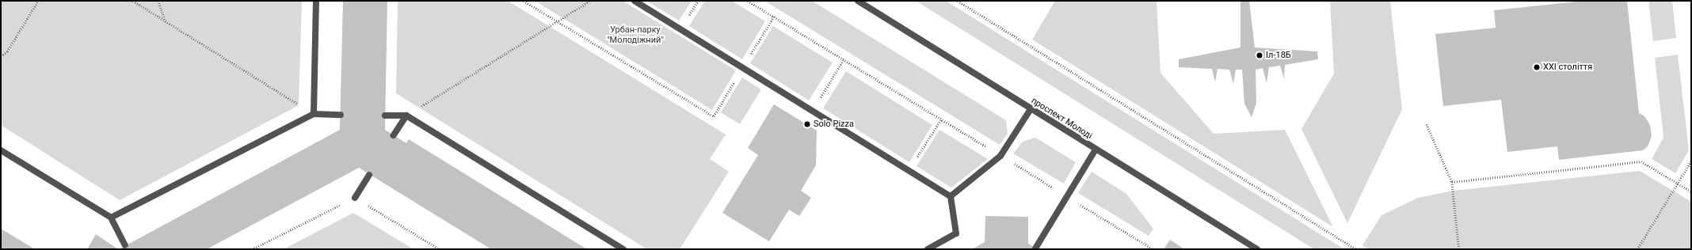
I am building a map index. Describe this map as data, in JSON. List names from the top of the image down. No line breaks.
{"streets":{"street":["проспект Молоді"]},"parks":["Урбан-парку \"Молодіжний\""],"places":["Іл-18Б","ХХІ століття","Solo Pizza"]}
